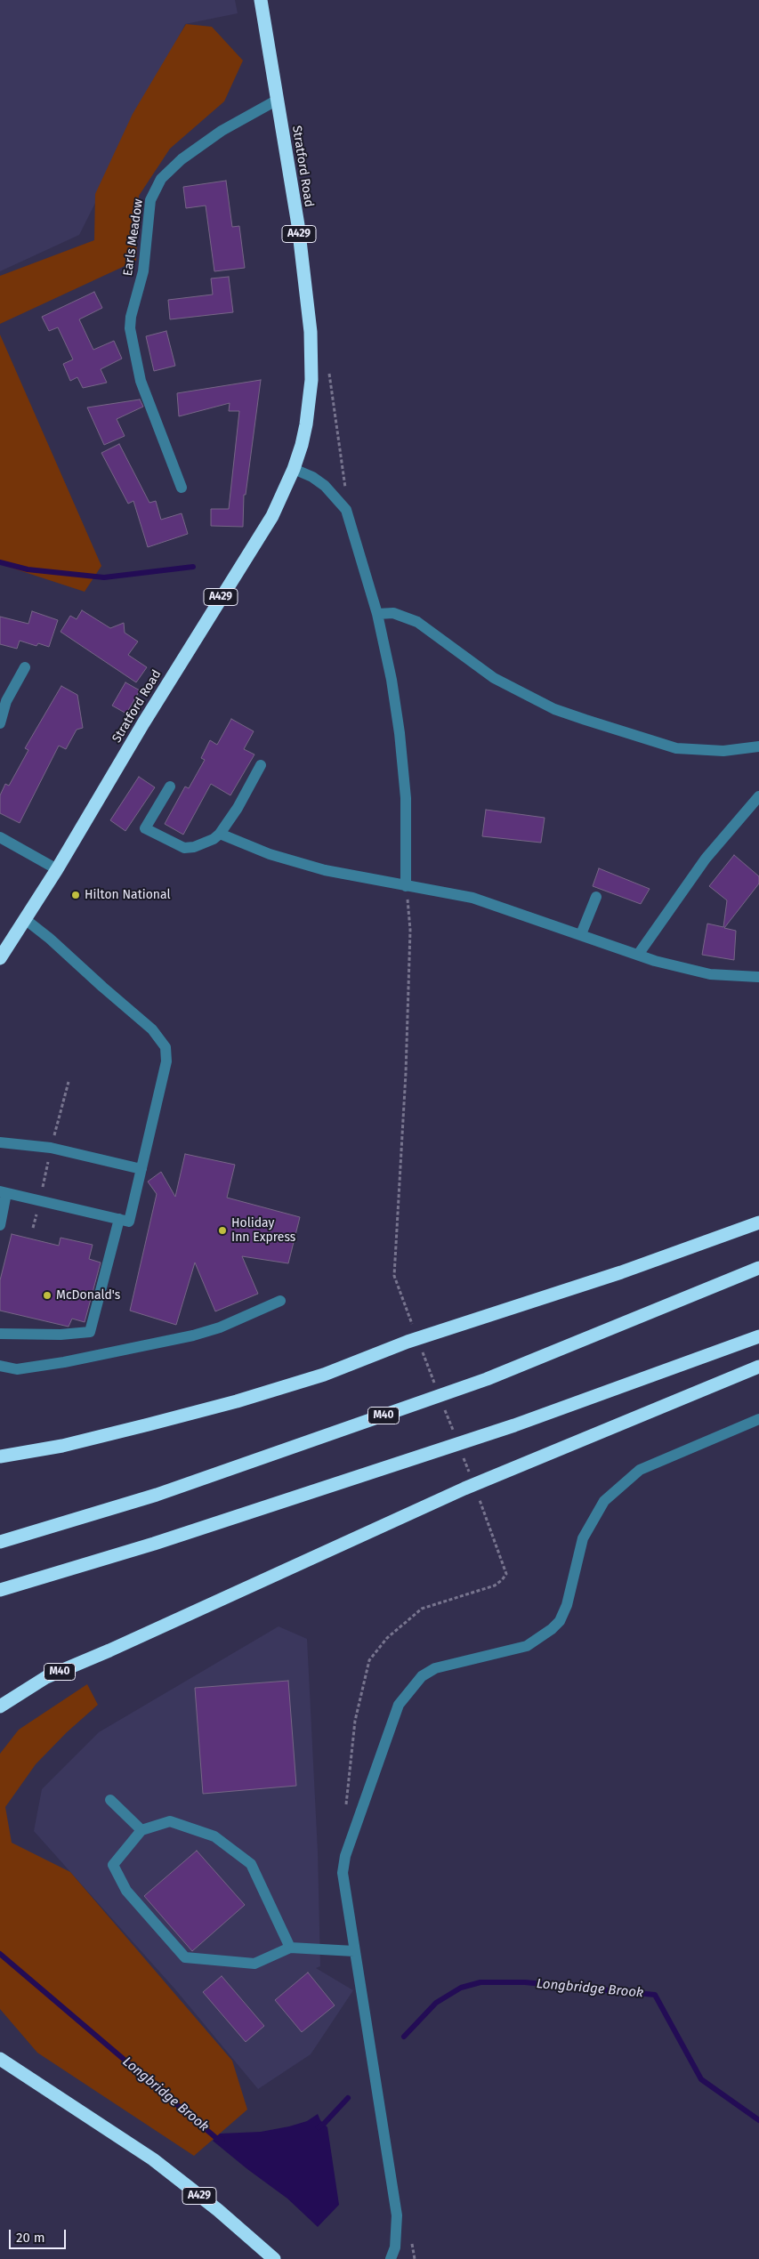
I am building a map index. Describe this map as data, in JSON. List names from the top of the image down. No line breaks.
{"streets":{"highway":["Stratford Road","A429","M40"],"street":["Earls Meadow"]},"crossings":[["Stratford Road","Earls Meadow"]],"water":["Longbridge Brook"],"places":["Hilton National","Holiday Inn Express","McDonald's"],"scale_bar":"20 m"}
